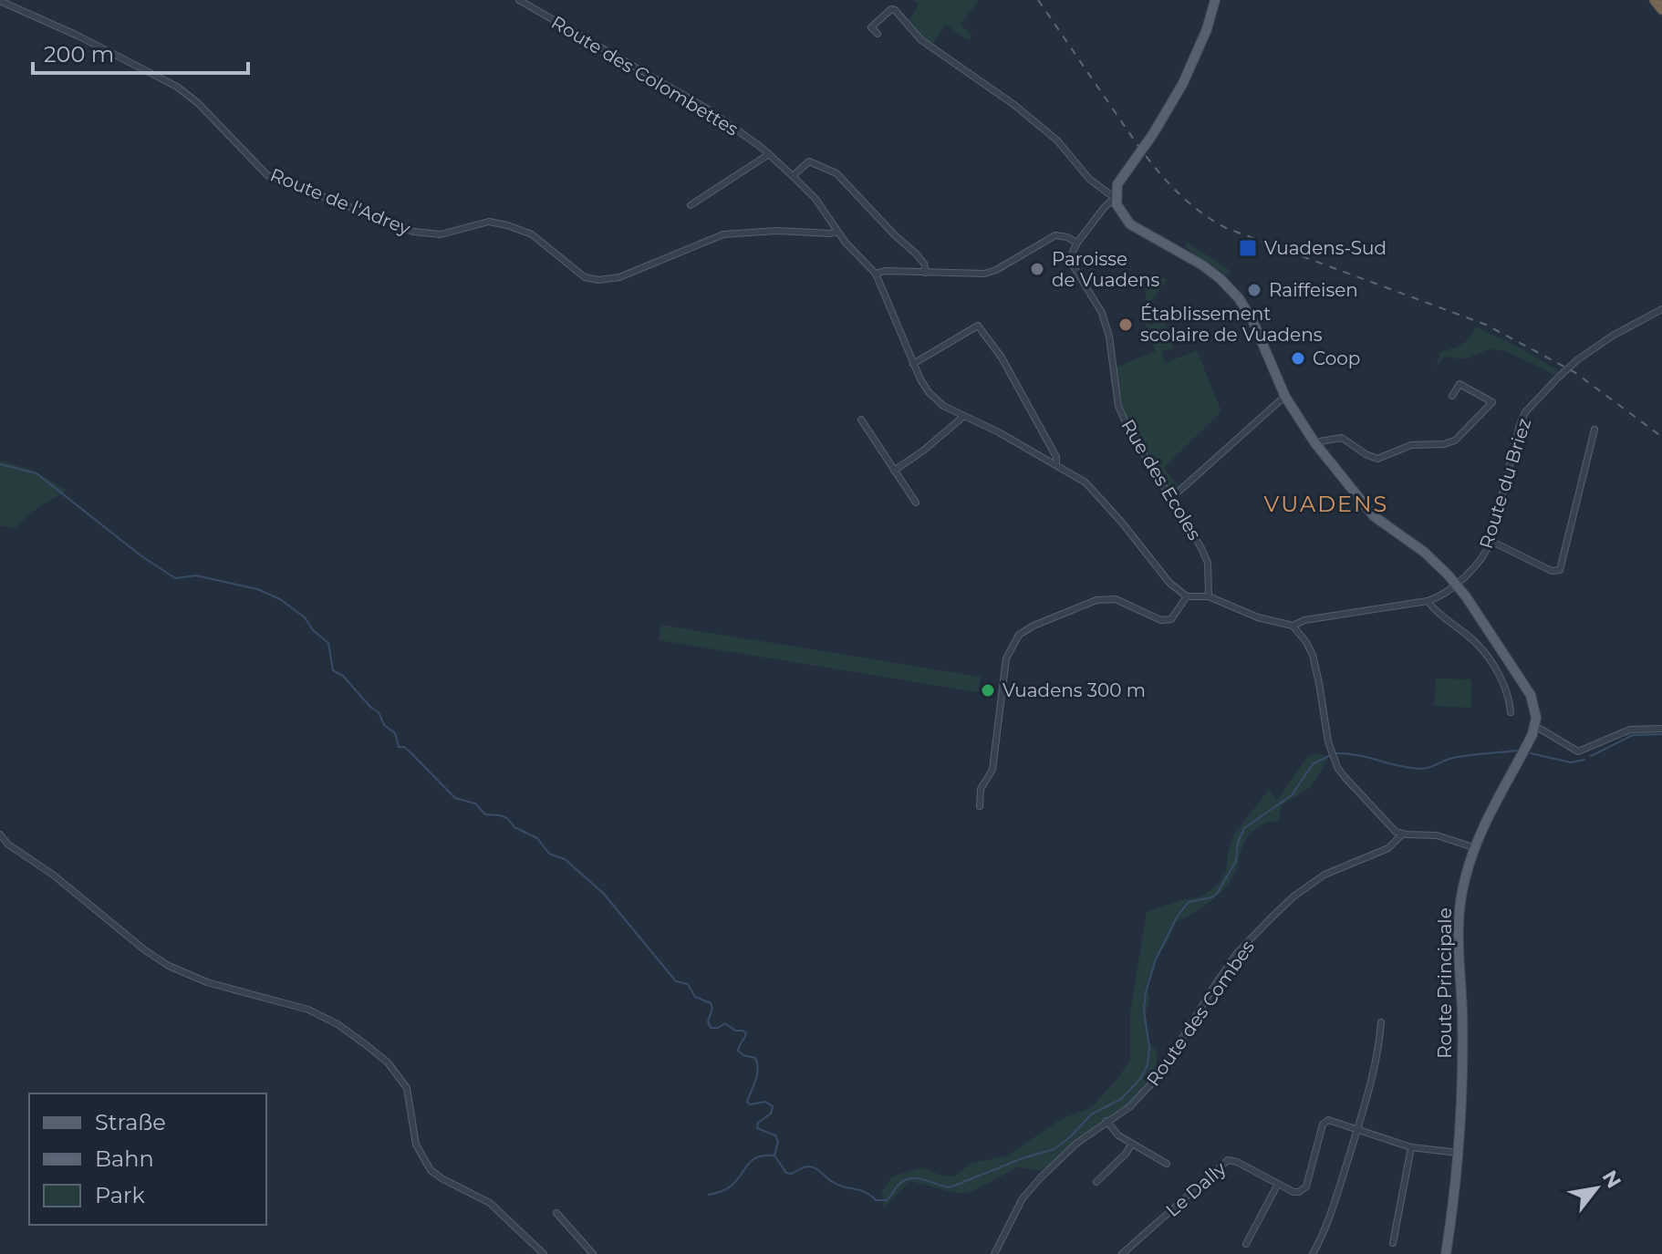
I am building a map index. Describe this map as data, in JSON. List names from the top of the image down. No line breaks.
{"streets":{"main road":["Route Principale"],"street":["Route des Colombettes","Route de l'Adrey","Rue des Ecoles","Route du Briez","Route des Combes","Le Dally"]},"crossings":[["Route des Colombettes","Route de l'Adrey"]],"districts":["VUADENS"],"places":{"transit":["Vuadens-Sud"],"other":["Paroisse de Vuadens","Raiffeisen","Établissement scolaire de Vuadens","Coop","Vuadens 300 m"]},"legend":["Straße","Bahn","Park"],"scale_bar":"200 m","north":"top right"}
